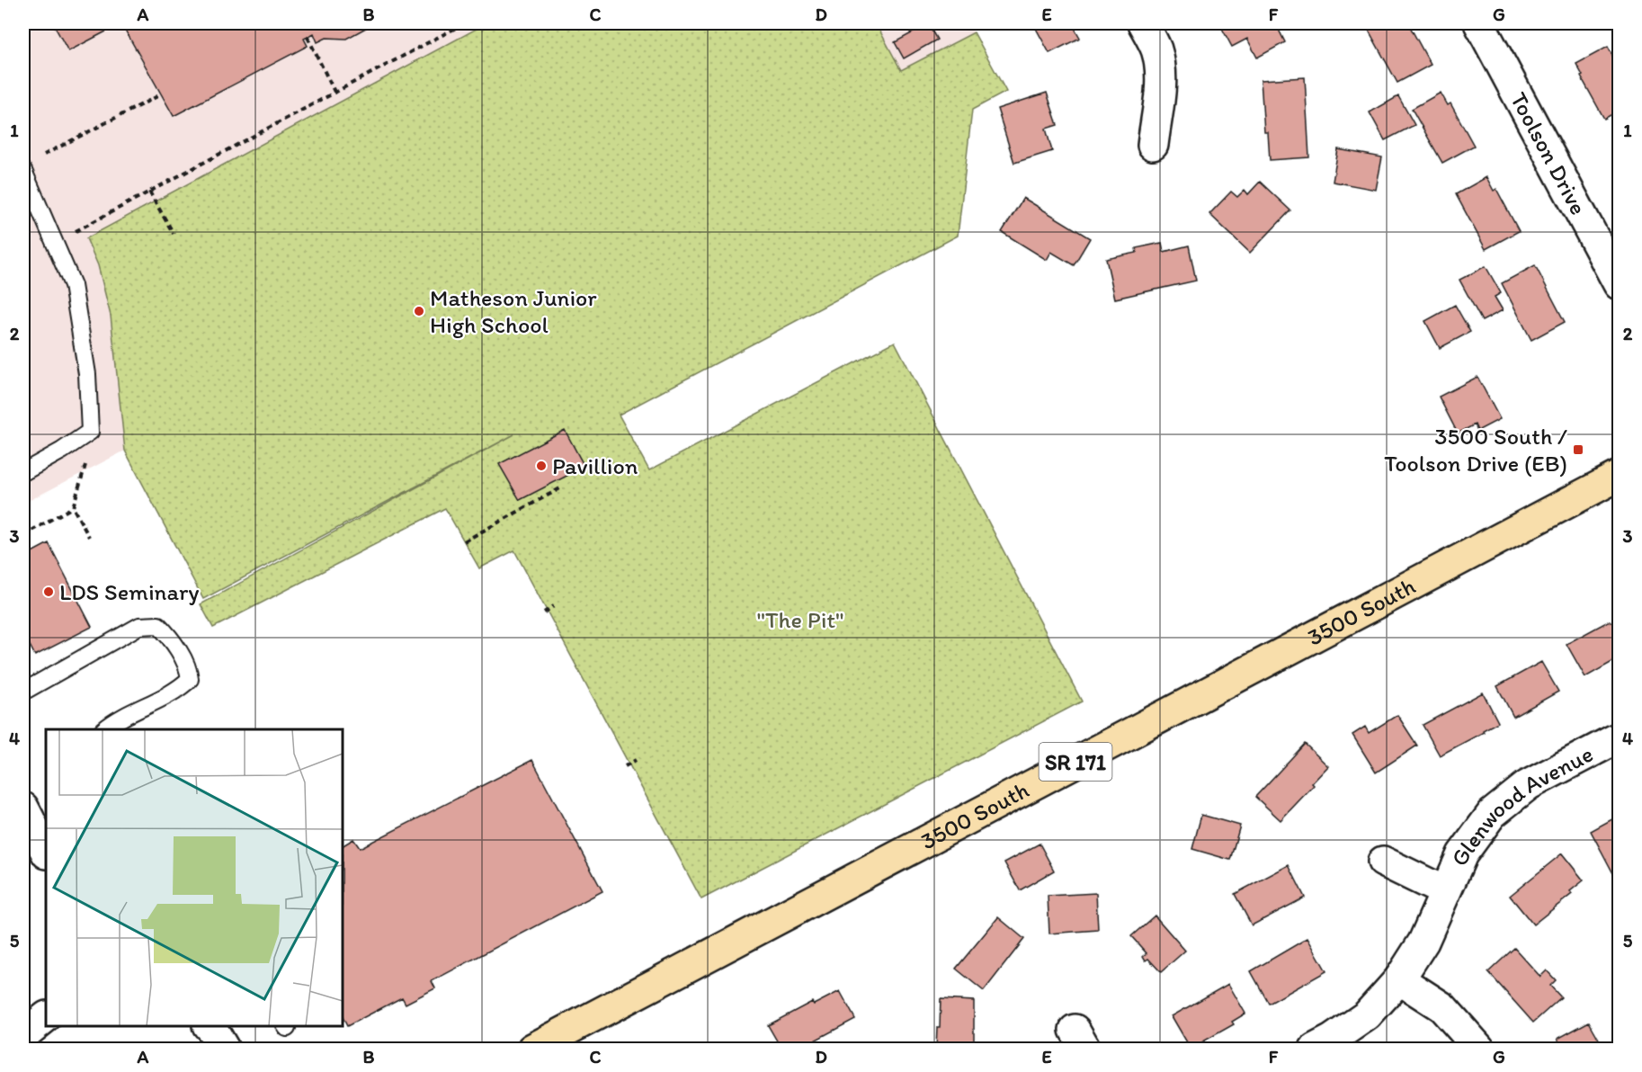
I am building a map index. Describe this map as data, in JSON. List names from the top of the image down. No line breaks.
{"streets":{"main road":["3500 South","SR 171"],"street":["Toolson Drive","Glenwood Avenue"]},"parks":["\"The Pit\""],"places":{"other":["Matheson Junior High School","Pavillion","LDS Seminary"],"transit":["3500 South / Toolson Drive (EB)"]},"grid":{"columns":["A","B","C","D","E","F","G"],"rows":["1","2","3","4","5"]}}
